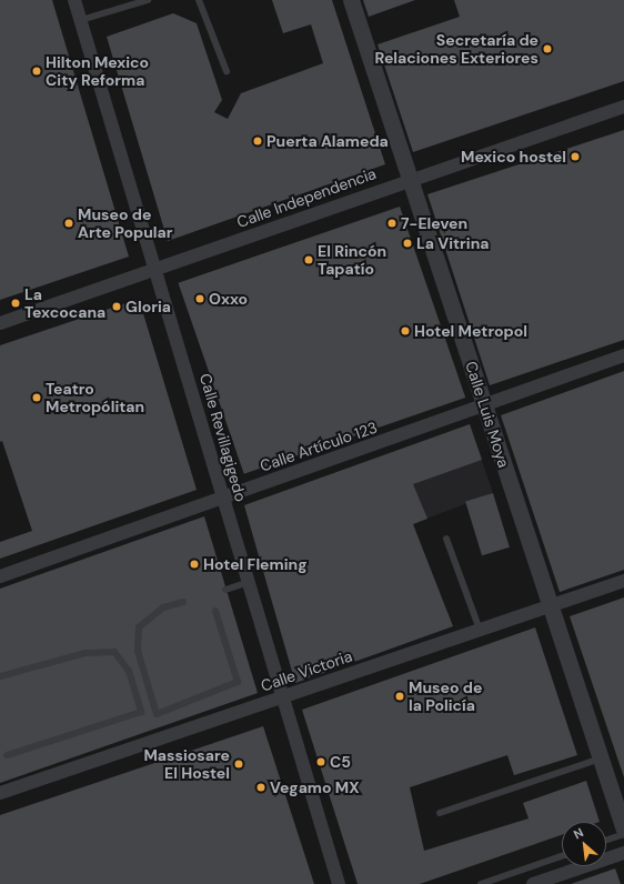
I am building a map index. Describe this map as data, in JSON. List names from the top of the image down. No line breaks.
{"streets":{"street":["Calle Independencia","Calle Luis Moya","Calle Revillagigedo","Calle Artículo 123","Calle Victoria"]},"crossings":[["Calle Independencia","Calle Luis Moya"],["Calle Independencia","Calle Revillagigedo"],["Calle Luis Moya","Calle Artículo 123"],["Calle Luis Moya","Calle Victoria"],["Calle Revillagigedo","Calle Artículo 123"],["Calle Revillagigedo","Calle Victoria"]],"places":["Secretaría de Relaciones Exteriores","Hilton Mexico City Reforma","Puerta Alameda","Mexico hostel","Museo de Arte Popular","7-Eleven","La Vitrina","El Rincón Tapatío","Oxxo","La Texcocana","Gloria","Hotel Metropol","Teatro Metropólitan","Hotel Fleming","Museo de la Policía","C5","Massiosare El Hostel","Vegamo MX"],"north":"top left"}
